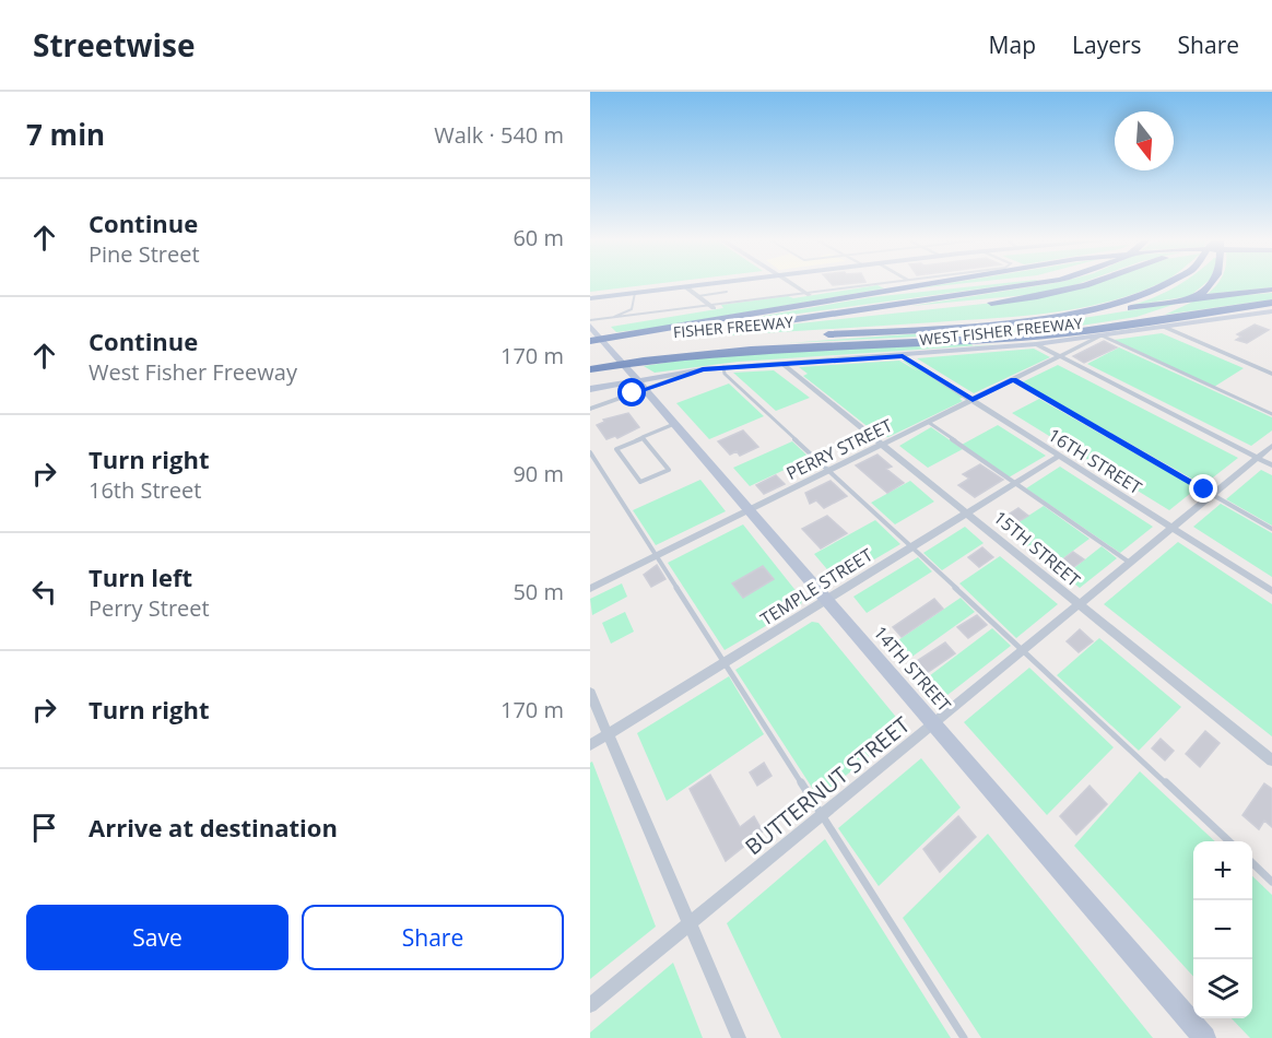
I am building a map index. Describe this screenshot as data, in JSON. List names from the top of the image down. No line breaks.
{"streets":{"highway":["FISHER FREEWAY"],"street":["WEST FISHER FREEWAY","PERRY STREET","16TH STREET","15TH STREET","TEMPLE STREET","14TH STREET","BUTTERNUT STREET"]},"crossings":[["FISHER FREEWAY","14TH STREET"],["WEST FISHER FREEWAY","PERRY STREET"],["WEST FISHER FREEWAY","16TH STREET"],["WEST FISHER FREEWAY","15TH STREET"],["WEST FISHER FREEWAY","14TH STREET"],["PERRY STREET","16TH STREET"],["PERRY STREET","15TH STREET"],["PERRY STREET","14TH STREET"],["16TH STREET","TEMPLE STREET"],["16TH STREET","BUTTERNUT STREET"],["15TH STREET","TEMPLE STREET"],["15TH STREET","BUTTERNUT STREET"],["TEMPLE STREET","14TH STREET"],["14TH STREET","BUTTERNUT STREET"]],"north":"bottom","page":{"header":"Streetwise","nav":["Map","Layers","Share"],"heading":["7 min","Walk · 540 m"],"list":[["Continue","Pine Street","60 m"],["Continue","West Fisher Freeway","170 m"],["Turn right","16th Street","90 m"],["Turn left","Perry Street","50 m"],["Turn right","170 m"],"Arrive at destination"],"map_buttons":["+","−"],"buttons":["Save","Share"]}}
